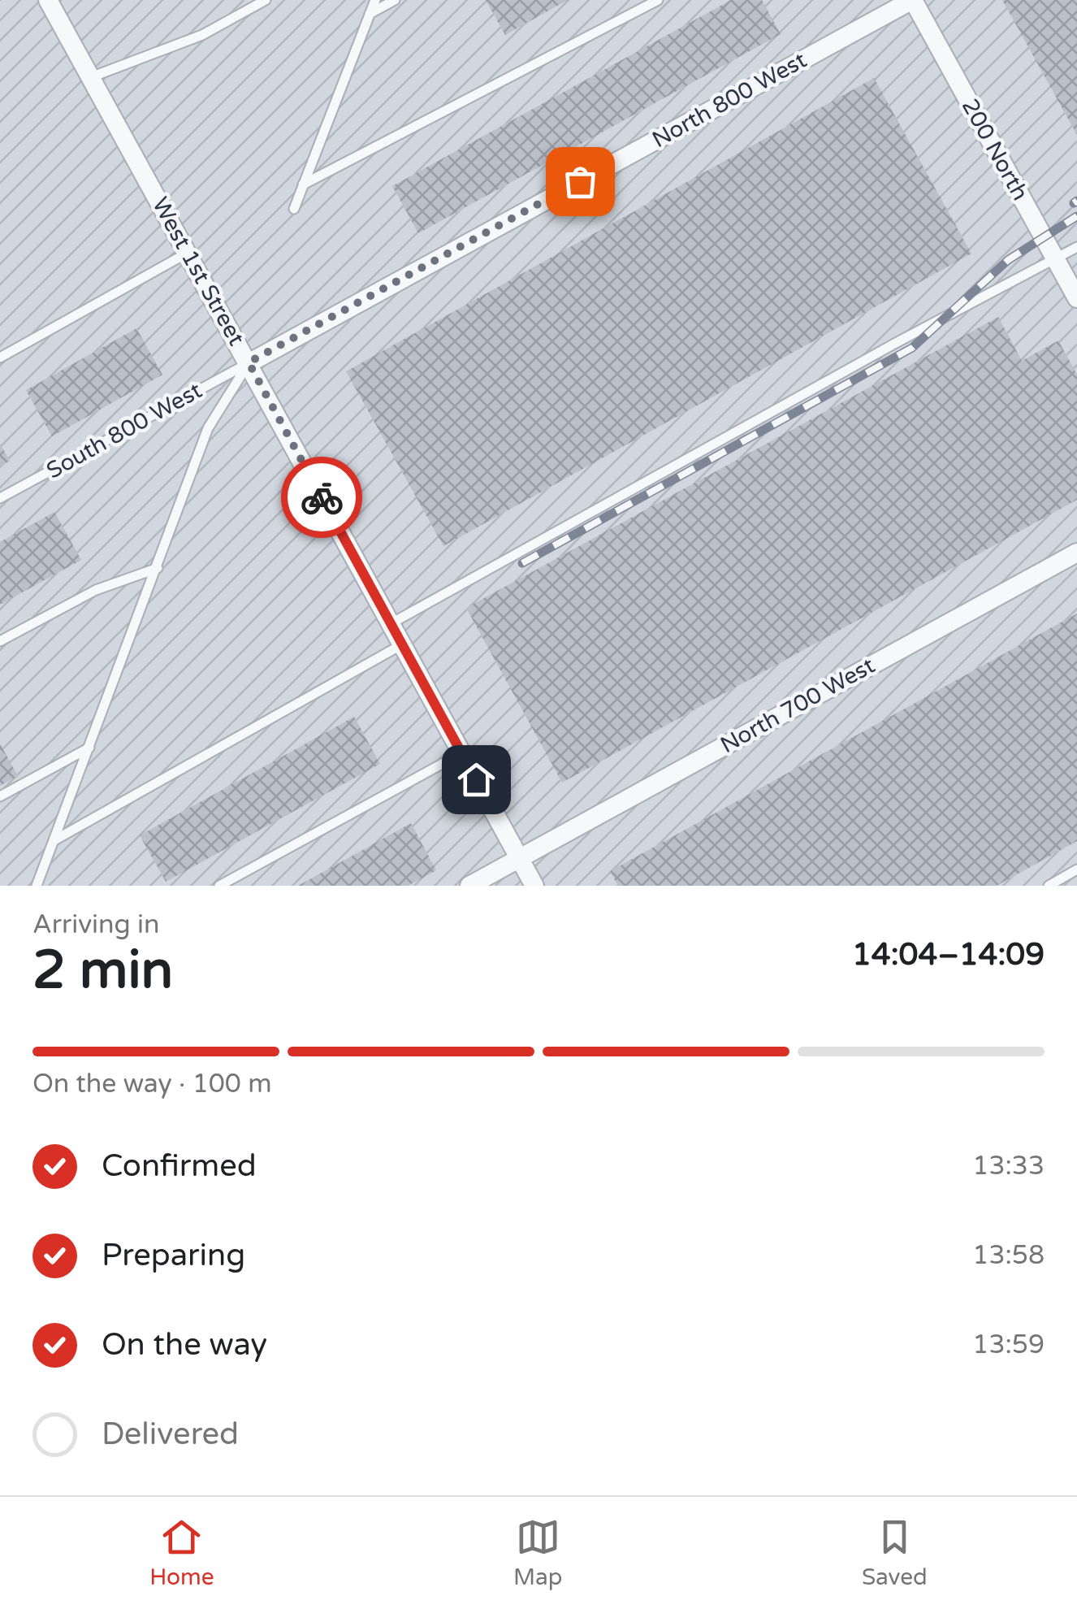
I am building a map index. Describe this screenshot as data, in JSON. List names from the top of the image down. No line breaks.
{"streets":{"street":["North 800 West","200 North","West 1st Street","North 700 West"],"lane":["South 800 West"]},"crossings":[["North 800 West","200 North"],["North 800 West","West 1st Street"],["North 800 West","South 800 West"],["West 1st Street","South 800 West"],["West 1st Street","North 700 West"]],"page":{"heading":["2 min","Arriving in","14:04–14:09"],"bar":"On the way · 100 m","list":[["Confirmed","13:33"],["Preparing","13:58"],["On the way","13:59"],"Delivered"],"tabs":["Home","Map","Saved"]}}
